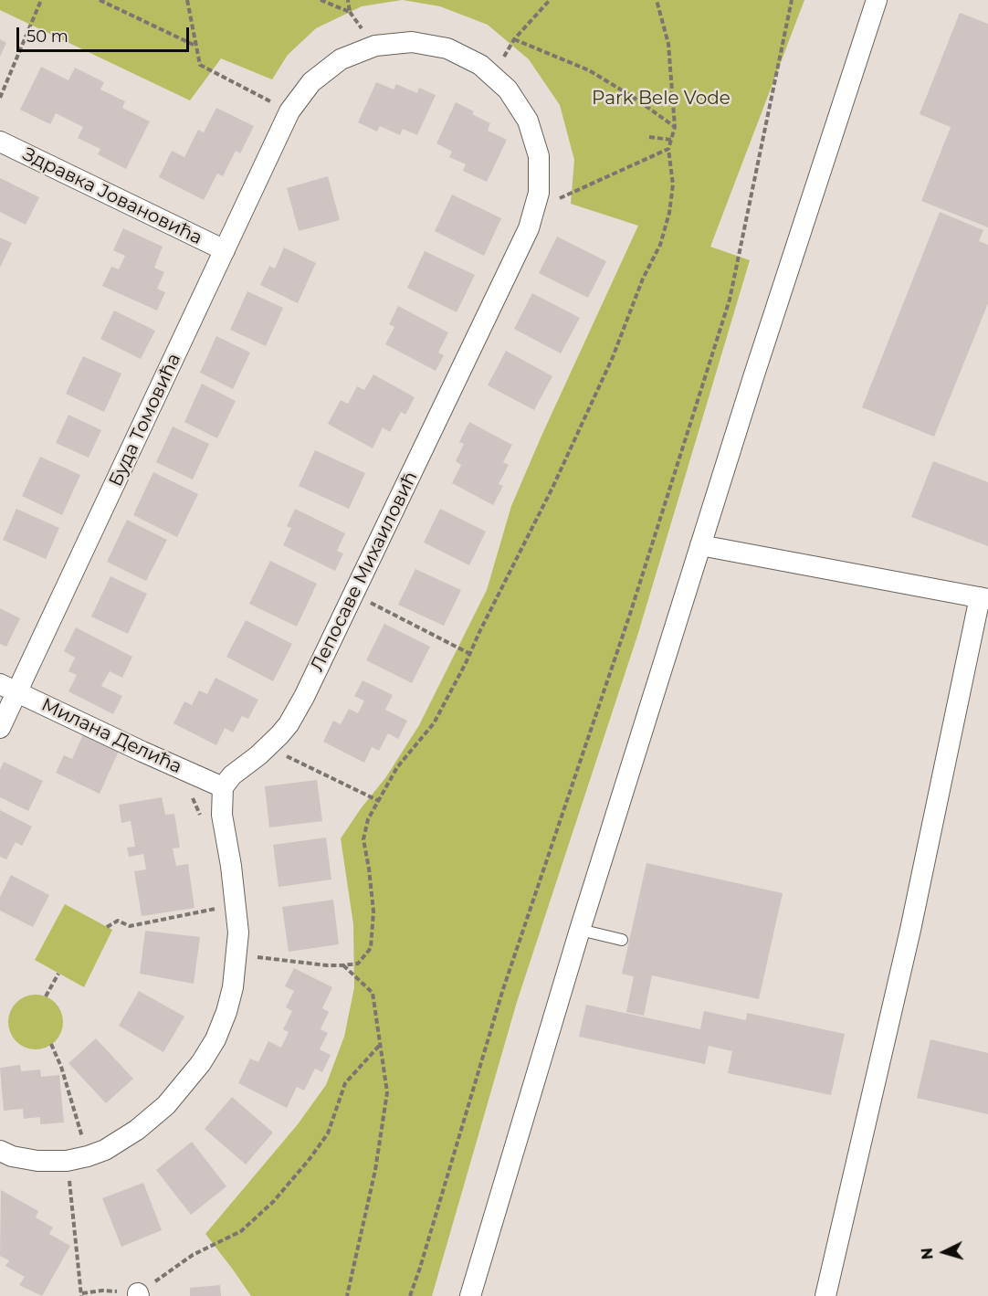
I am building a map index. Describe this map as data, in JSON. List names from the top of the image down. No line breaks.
{"streets":{"street":["Здравка Јовановића","Буда Томовића","Лепосаве Михаиловић","Милана Делића"]},"crossings":[["Здравка Јовановића","Буда Томовића"],["Буда Томовића","Лепосаве Михаиловић"],["Буда Томовића","Милана Делића"],["Лепосаве Михаиловић","Милана Делића"]],"parks":["Park Bele Vode"],"scale_bar":"50 m","north":"left"}
